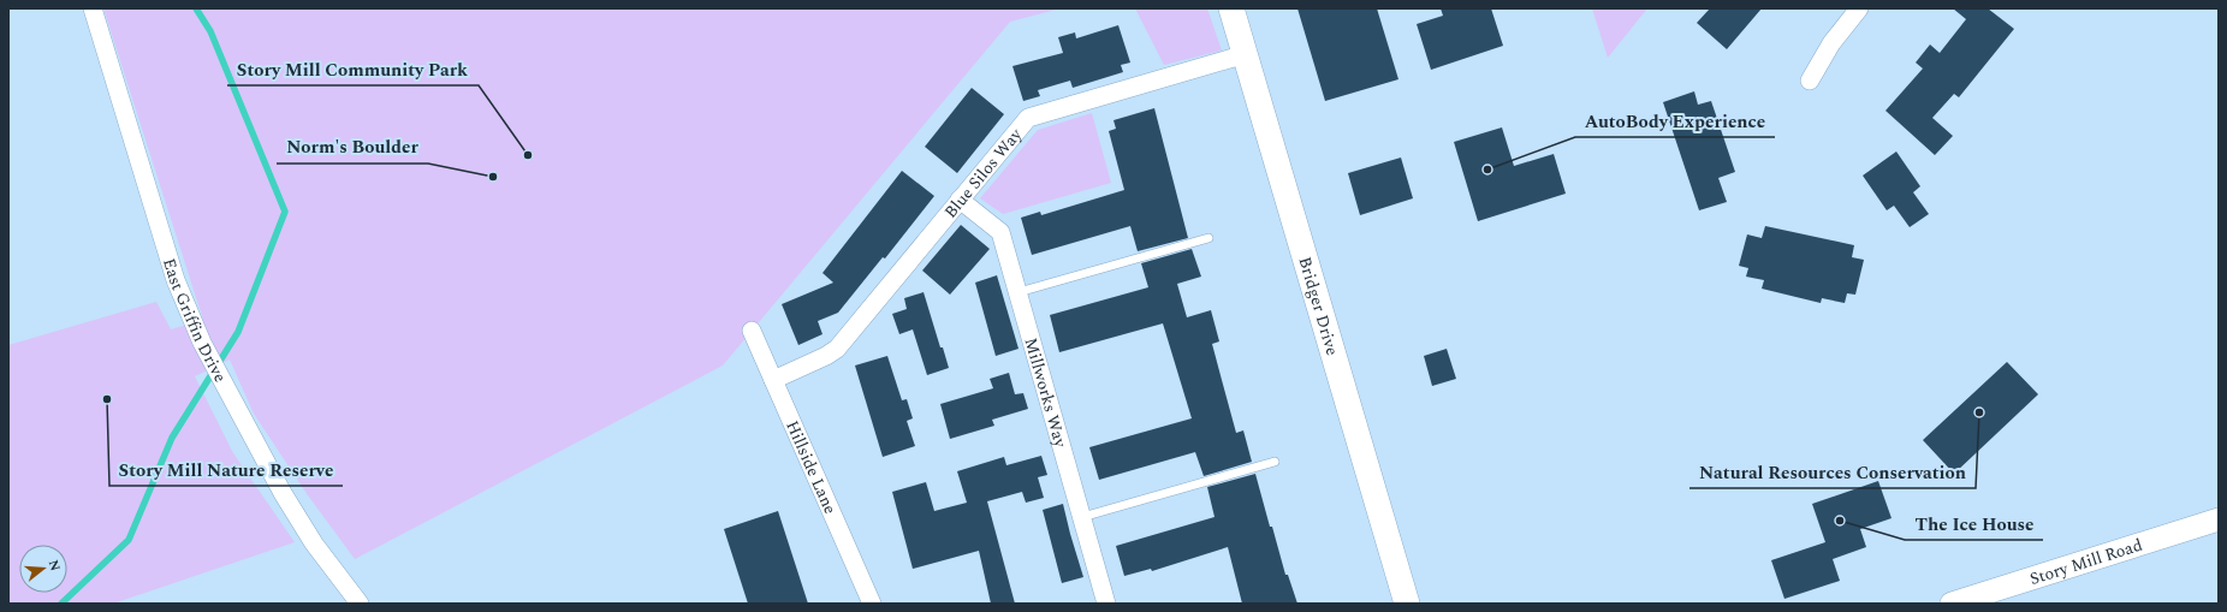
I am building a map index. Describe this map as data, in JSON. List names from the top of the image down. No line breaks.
{"streets":{"main road":["Bridger Drive"],"street":["Blue Silos Way","East Griffin Drive","Millworks Way","Hillside Lane","Story Mill Road"]},"crossings":[["Blue Silos Way","Bridger Drive"],["Blue Silos Way","Millworks Way"],["Blue Silos Way","Hillside Lane"]],"places":["Story Mill Community Park","AutoBody Experience","Norm's Boulder","Story Mill Nature Reserve","Natural Resources Conservation","The Ice House"],"north":"right"}
